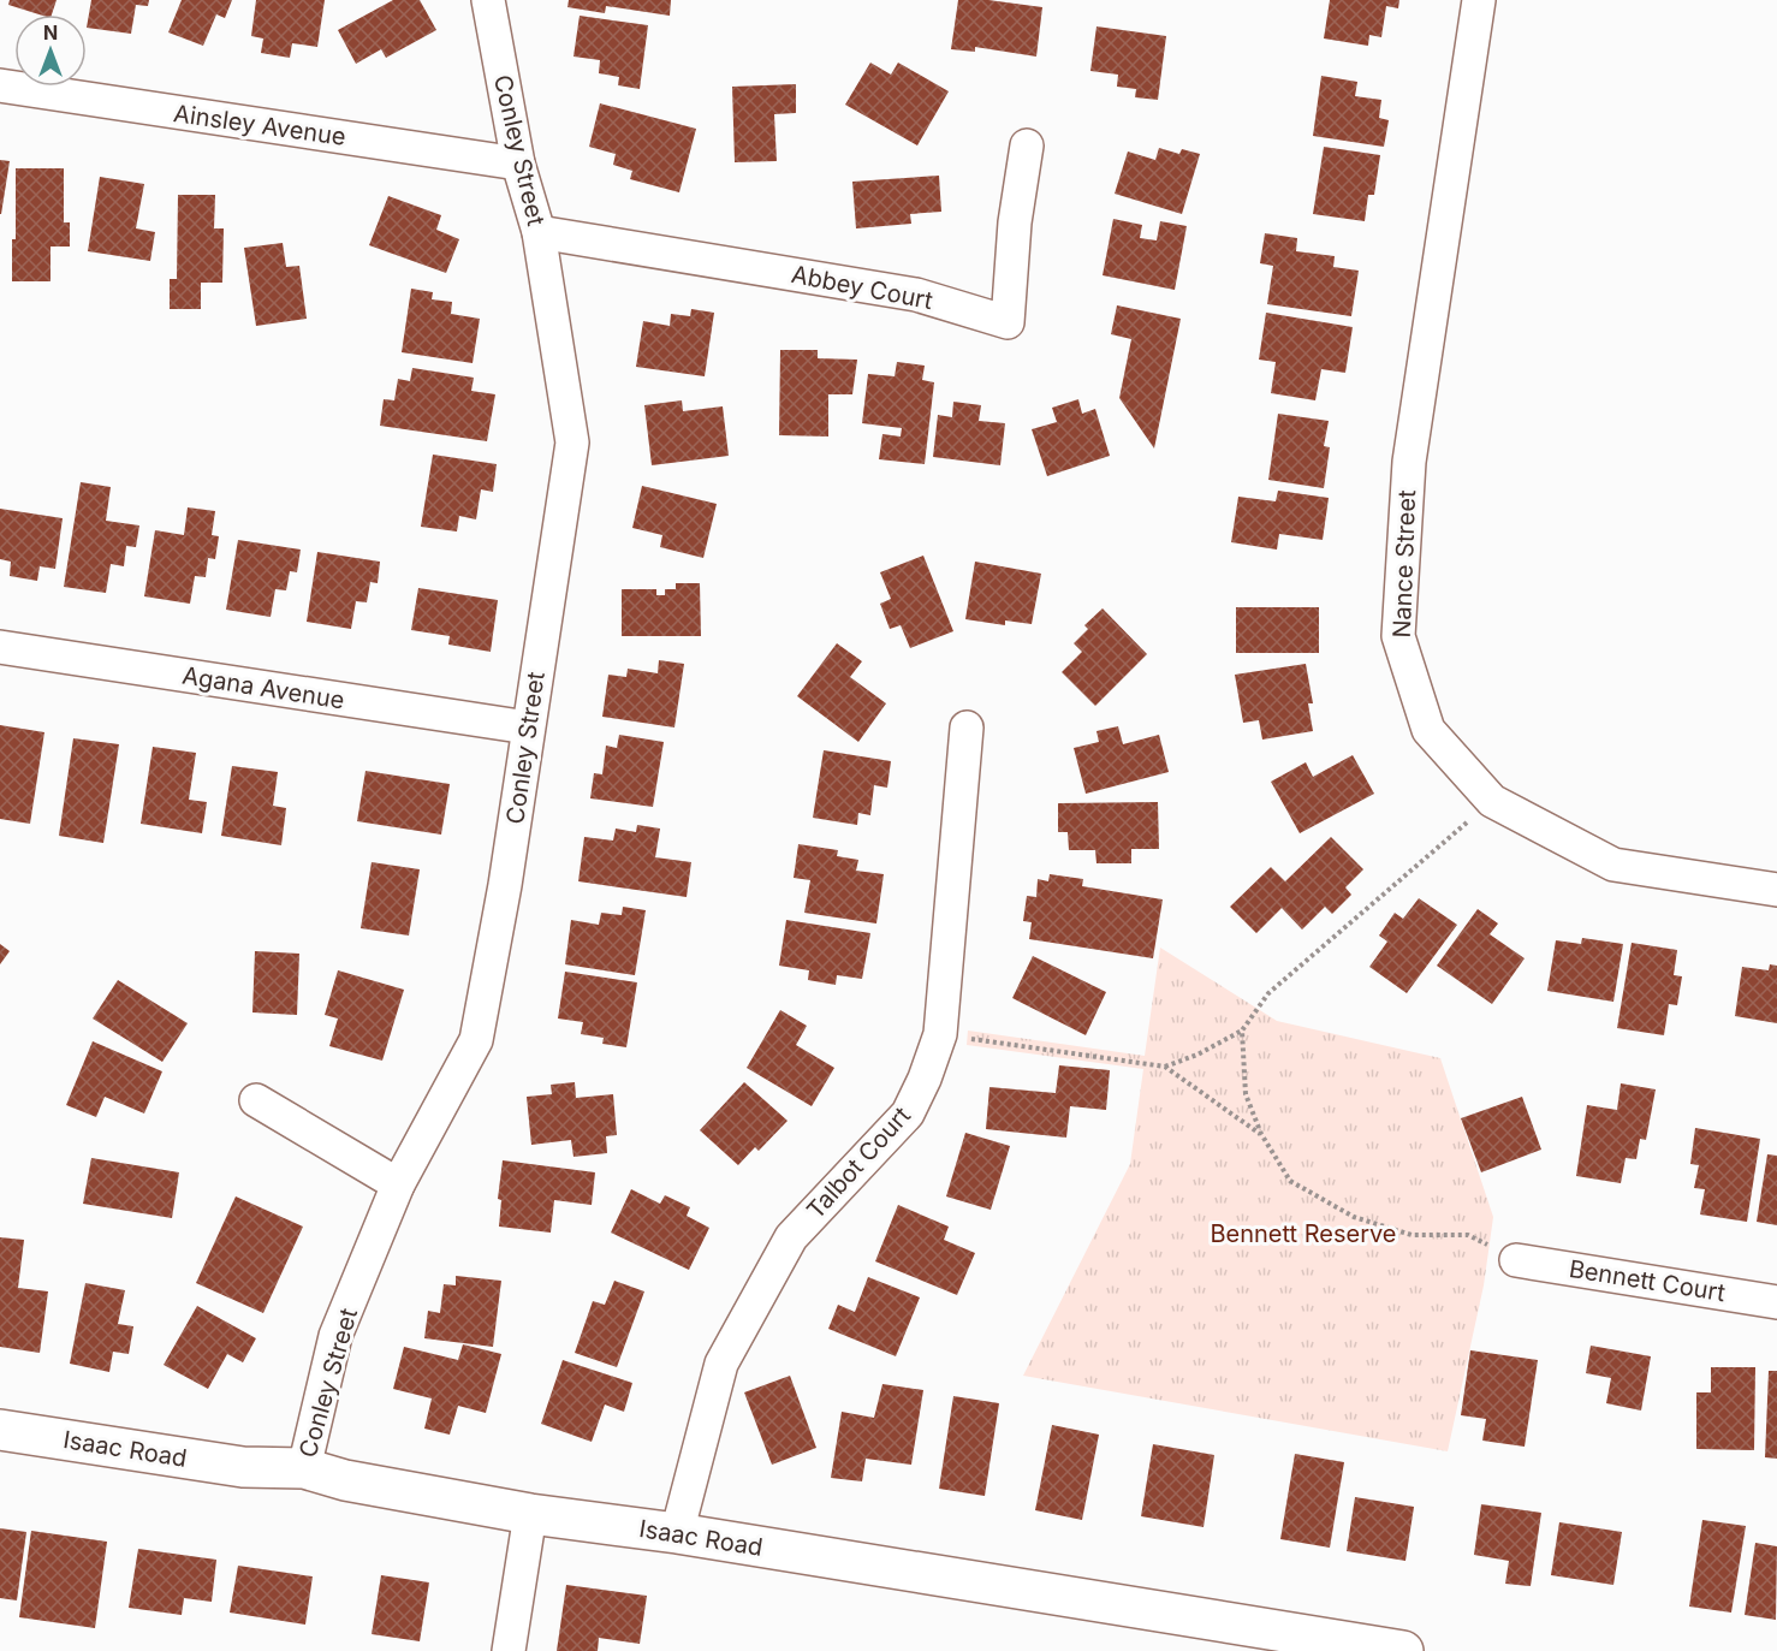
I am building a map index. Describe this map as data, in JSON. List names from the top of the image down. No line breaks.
{"streets":{"street":["Ainsley Avenue","Conley Street","Abbey Court","Nance Street","Agana Avenue","Talbot Court","Bennett Court","Isaac Road"]},"crossings":[["Ainsley Avenue","Conley Street"],["Conley Street","Abbey Court"],["Conley Street","Agana Avenue"],["Conley Street","Isaac Road"],["Talbot Court","Isaac Road"]],"parks":["Bennett Reserve"],"north":"top"}
